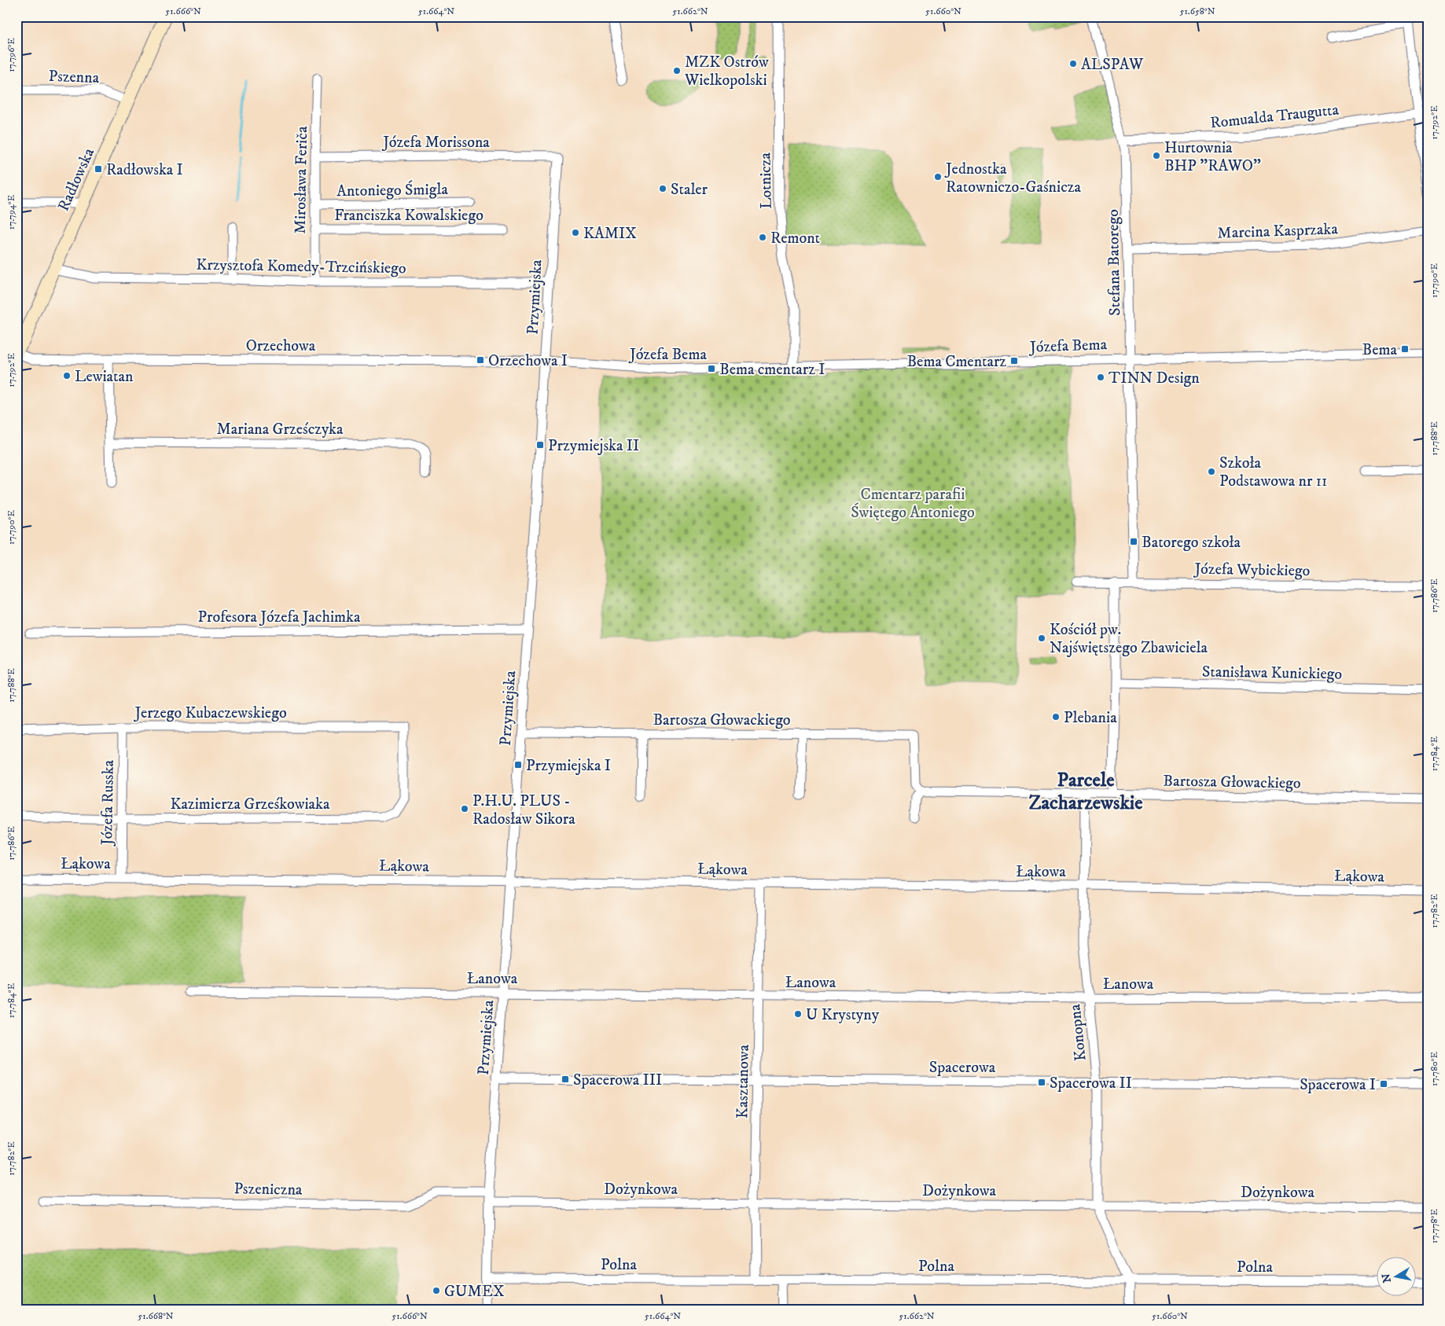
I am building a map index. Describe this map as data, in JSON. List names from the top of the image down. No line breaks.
{"streets":{"street":["Pszenna","Romualda Traugutta","Józefa Morissona","Radłowska","Mirosława Feriča","Lotnicza","Antoniego Śmigla","Franciszka Kowalskiego","Marcina Kasprzaka","Stefana Batorego","Krzysztofa Komedy-Trzcińskiego","Przymiejska","Orzechowa","Józefa Bema","Mariana Grześczyka","Józefa Wybickiego","Profesora Józefa Jachimka","Stanisława Kunickiego","Jerzego Kubaczewskiego","Bartosza Głowackiego","Józefa Russka","Kazimierza Grześkowiaka","Łąkowa","Łanowa","Konopna","Spacerowa","Kasztanowa","Pszeniczna","Dożynkowa","Polna"]},"crossings":[["Pszenna","Radłowska"],["Romualda Traugutta","Stefana Batorego"],["Józefa Morissona","Mirosława Feriča"],["Józefa Morissona","Przymiejska"],["Radłowska","Krzysztofa Komedy-Trzcińskiego"],["Radłowska","Orzechowa"],["Mirosława Feriča","Antoniego Śmigla"],["Mirosława Feriča","Franciszka Kowalskiego"],["Mirosława Feriča","Krzysztofa Komedy-Trzcińskiego"],["Lotnicza","Józefa Bema"],["Marcina Kasprzaka","Stefana Batorego"],["Stefana Batorego","Józefa Bema"],["Stefana Batorego","Józefa Wybickiego"],["Krzysztofa Komedy-Trzcińskiego","Przymiejska"],["Przymiejska","Orzechowa"],["Przymiejska","Józefa Bema"],["Przymiejska","Profesora Józefa Jachimka"],["Przymiejska","Bartosza Głowackiego"],["Przymiejska","Łąkowa"],["Przymiejska","Łanowa"],["Przymiejska","Spacerowa"],["Przymiejska","Pszeniczna"],["Przymiejska","Dożynkowa"],["Przymiejska","Polna"],["Orzechowa","Józefa Bema"],["Jerzego Kubaczewskiego","Józefa Russka"],["Jerzego Kubaczewskiego","Kazimierza Grześkowiaka"],["Bartosza Głowackiego","Konopna"],["Józefa Russka","Kazimierza Grześkowiaka"],["Józefa Russka","Łąkowa"],["Łąkowa","Konopna"],["Łąkowa","Kasztanowa"],["Łanowa","Konopna"],["Łanowa","Kasztanowa"],["Konopna","Spacerowa"],["Konopna","Dożynkowa"],["Konopna","Polna"],["Spacerowa","Kasztanowa"],["Kasztanowa","Dożynkowa"],["Kasztanowa","Polna"]],"districts":["Parcele Zacharzewskie"],"parks":["Cmentarz parafii Świętego Antoniego"],"places":{"other":["ALSPAW","MZK Ostrów Wielkopolski","Hurtownia BHP \"RAWO\"","Jednostka Ratowniczo-Gaśnicza","Staler","KAMIX","Remont","Lewiatan","TINN Design","Szkoła Podstawowa nr 11","Kościół pw. Najświętszego Zbawiciela","Plebania","P.H.U. PLUS - Radosław Sikora","U Krystyny","GUMEX"],"transit":["Radłowska I","Bema","Orzechowa I","Bema Cmentarz","Bema cmentarz I","Przymiejska II","Batorego szkoła","Przymiejska I","Spacerowa III","Spacerowa II","Spacerowa I"]},"north":"left","coordinates":["51.666°N","51.664°N","51.662°N","51.660°N","51.658°N","17.796°E","17.792°E","17.794°E","17.790°E","17.788°E","17.786°E","17.784°E","17.782°E","17.780°E","17.778°E","51.668°N"]}
